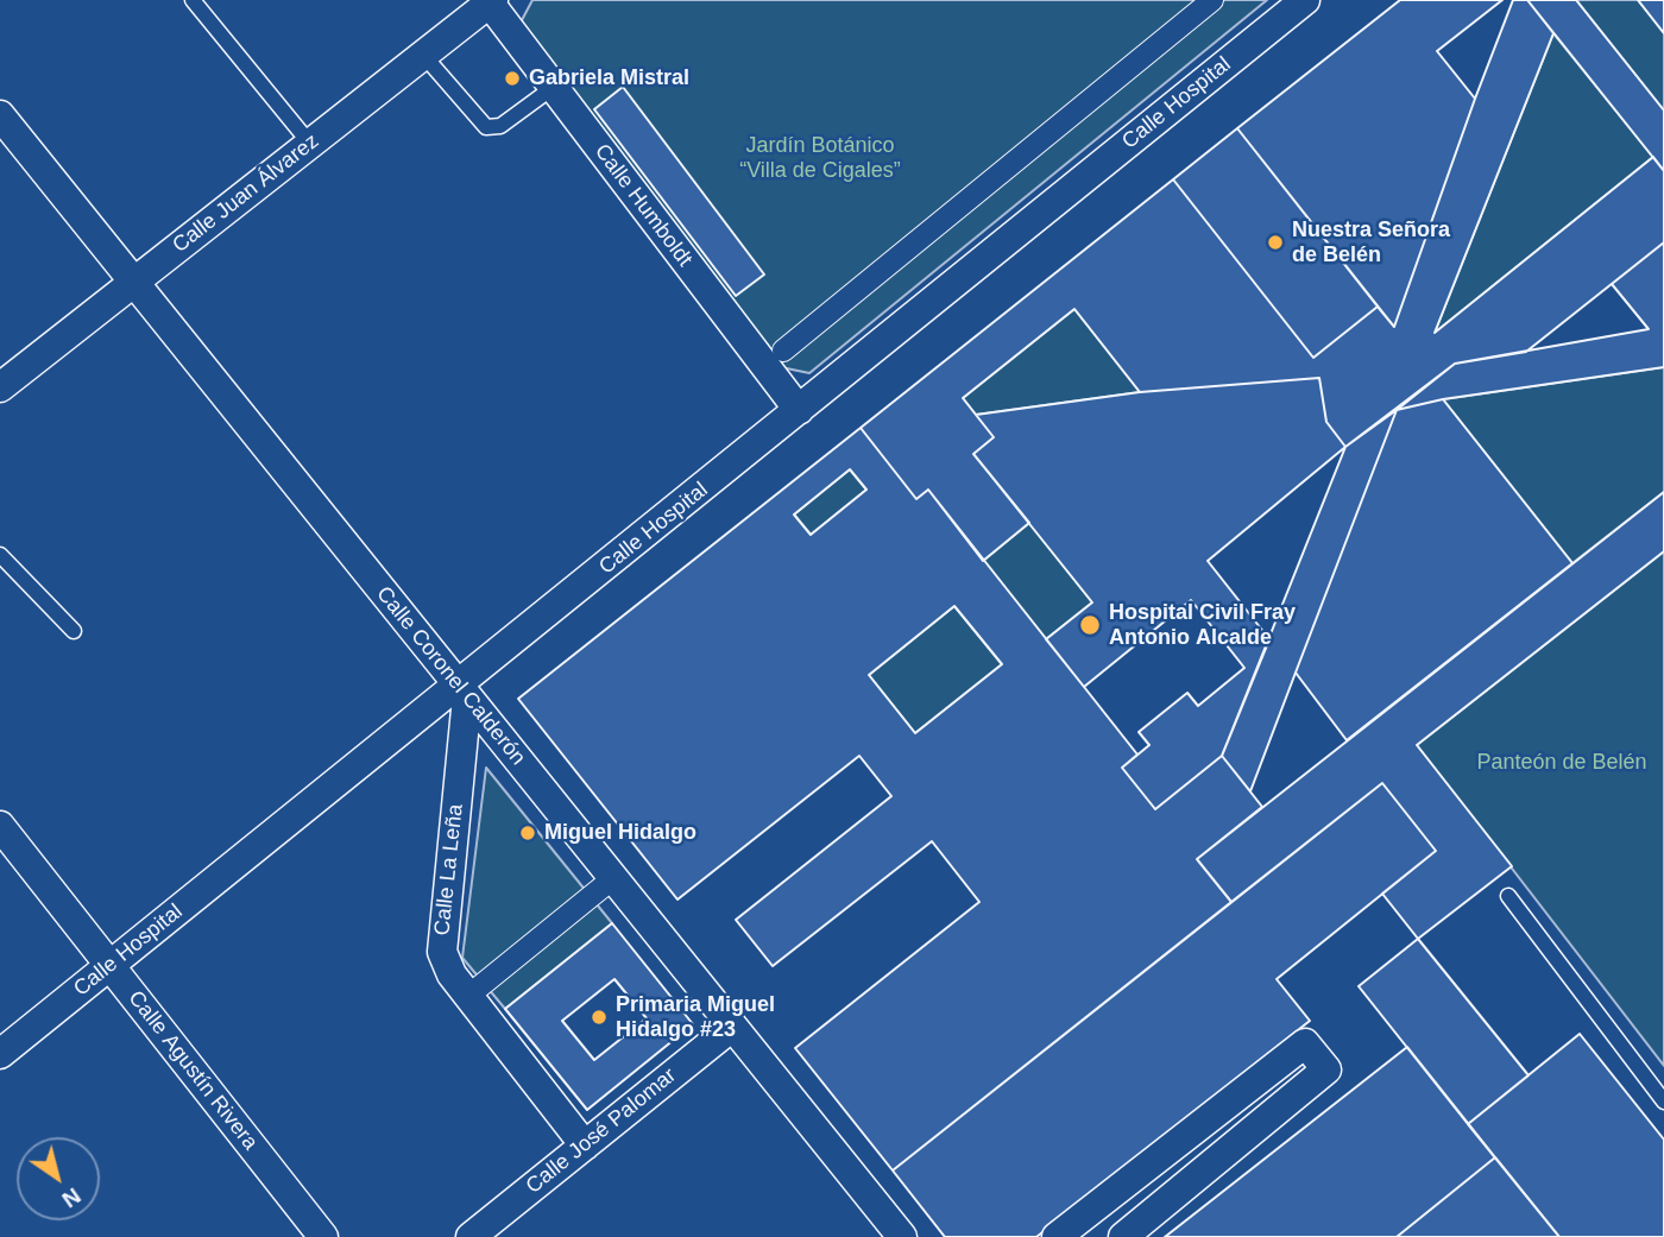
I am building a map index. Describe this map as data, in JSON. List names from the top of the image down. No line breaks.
{"streets":{"street":["Calle Hospital","Calle Juan Álvarez","Calle Humboldt","Calle Coronel Calderón","Calle La Leña","Calle Agustín Rivera","Calle José Palomar"]},"crossings":[["Calle Hospital","Calle Humboldt"],["Calle Hospital","Calle Coronel Calderón"],["Calle Hospital","Calle La Leña"],["Calle Hospital","Calle Agustín Rivera"],["Calle Juan Álvarez","Calle Humboldt"],["Calle Juan Álvarez","Calle Coronel Calderón"],["Calle Coronel Calderón","Calle La Leña"],["Calle Coronel Calderón","Calle José Palomar"],["Calle La Leña","Calle José Palomar"]],"parks":["Jardín Botánico “Villa de Cigales”","Panteón de Belén"],"places":["Gabriela Mistral","Nuestra Señora de Belén","Hospital Civil Fray Antonio Alcalde","Miguel Hidalgo","Primaria Miguel Hidalgo #23"],"north":"bottom right"}
